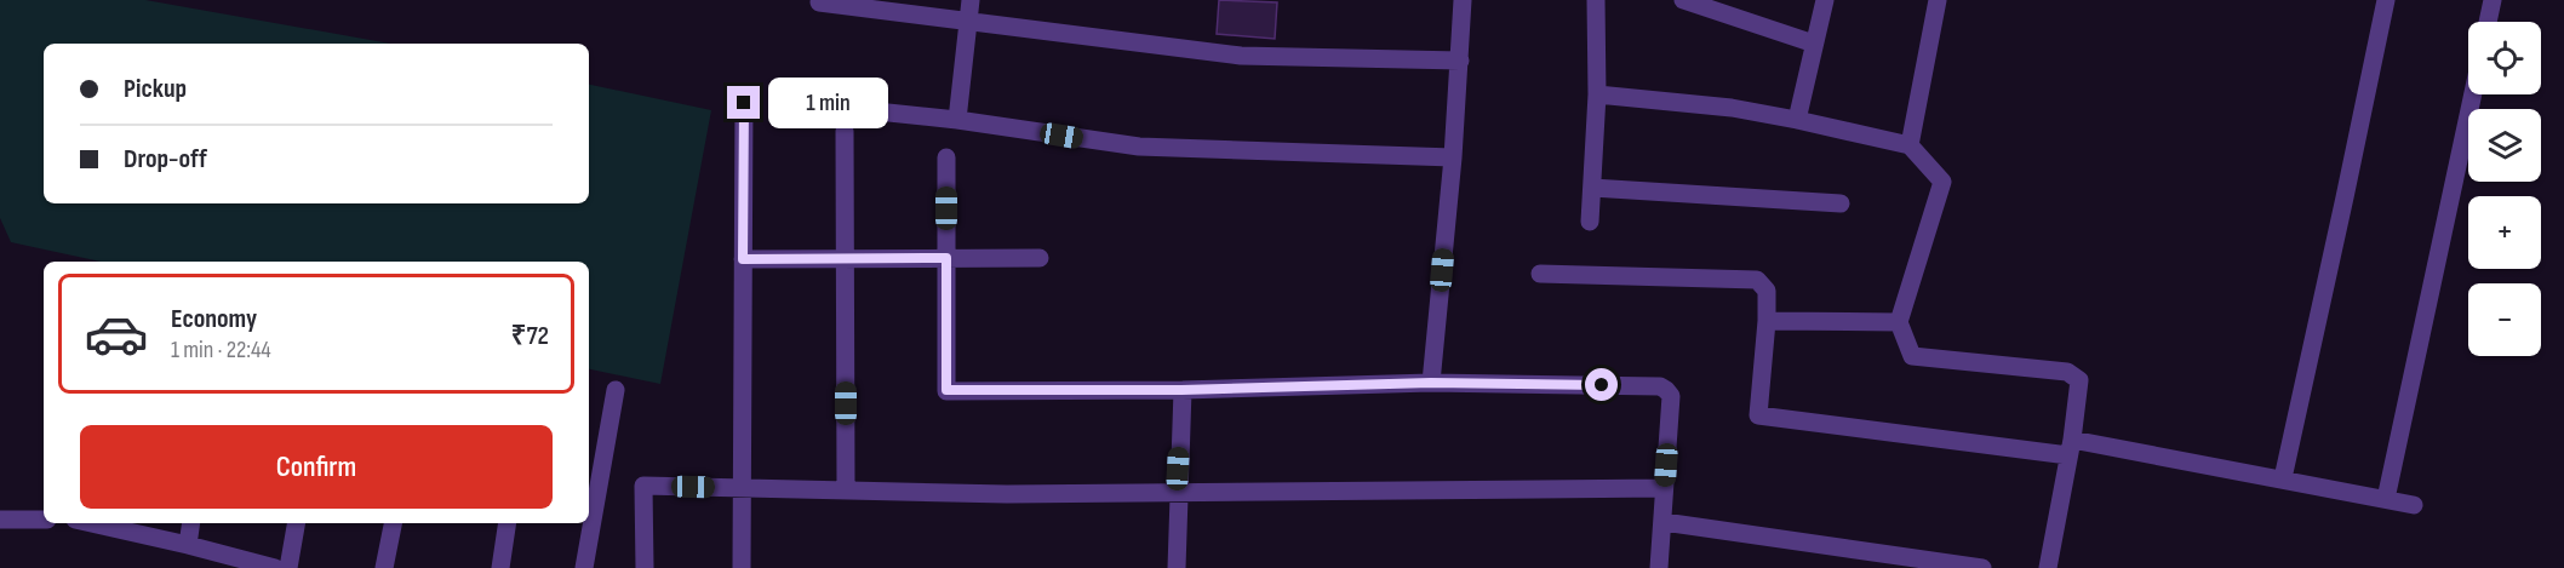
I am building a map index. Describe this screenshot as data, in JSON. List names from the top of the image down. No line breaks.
{"page":{"map_buttons":["+","−"],"banner":["Pickup","Drop-off"],"bubble":"1 min","list":[{"name":"Economy","note":"1 min · 22:44","value":"₹72"}],"buttons":"Confirm"}}
